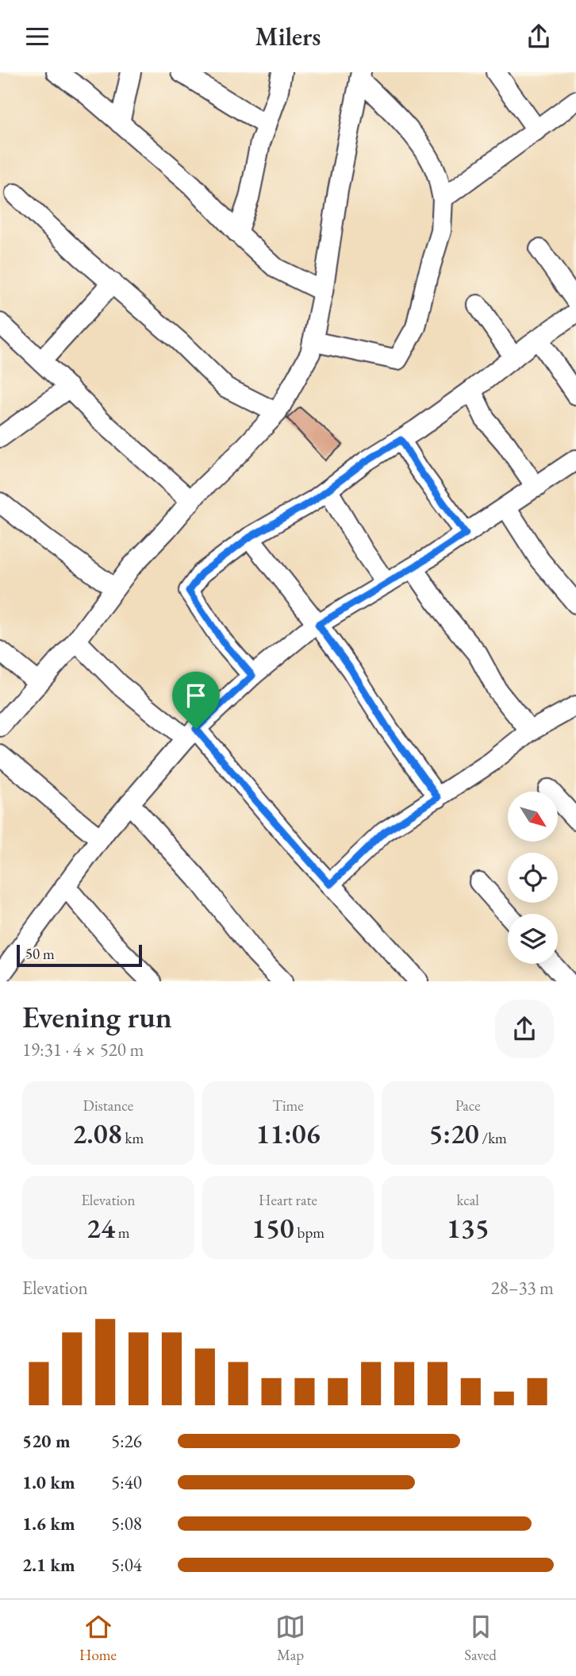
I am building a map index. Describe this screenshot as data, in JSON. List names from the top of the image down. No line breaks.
{"scale_bar":"50 m","north":"bottom right","page":{"header":"Milers","scale":"50 m","heading":["Evening run","19:31 · 4 × 520 m"],"stats":[["Distance","2.08 km"],["Time","11:06"],["Pace","5:20 /km"],["Elevation","24 m"],["Heart rate","150 bpm"],["kcal","135"]],"chart":["Elevation","28–33 m"],"list":[{"name":"520 m","note":"5:26"},{"name":"1.0 km","note":"5:40"},{"name":"1.6 km","note":"5:08"},{"name":"2.1 km","note":"5:04"}],"tabs":["Home","Map","Saved"]}}
